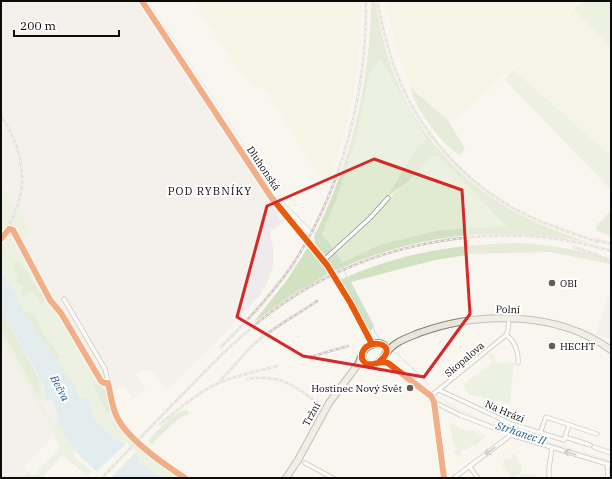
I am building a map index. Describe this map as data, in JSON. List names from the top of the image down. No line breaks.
{"streets":{"main road":["Polní","Tržní"],"street":["Dluhonská","Skopalova","Na Hrázi"]},"crossings":[["Dluhonská","Polní"],["Dluhonská","Tržní"],["Polní","Tržní"],["Skopalova","Na Hrázi"]],"districts":["POD RYBNÍKY"],"water":["Bečva","Strhanec II"],"places":["OBI","HECHT","Hostinec Nový Svět"],"scale_bar":"200 m"}
